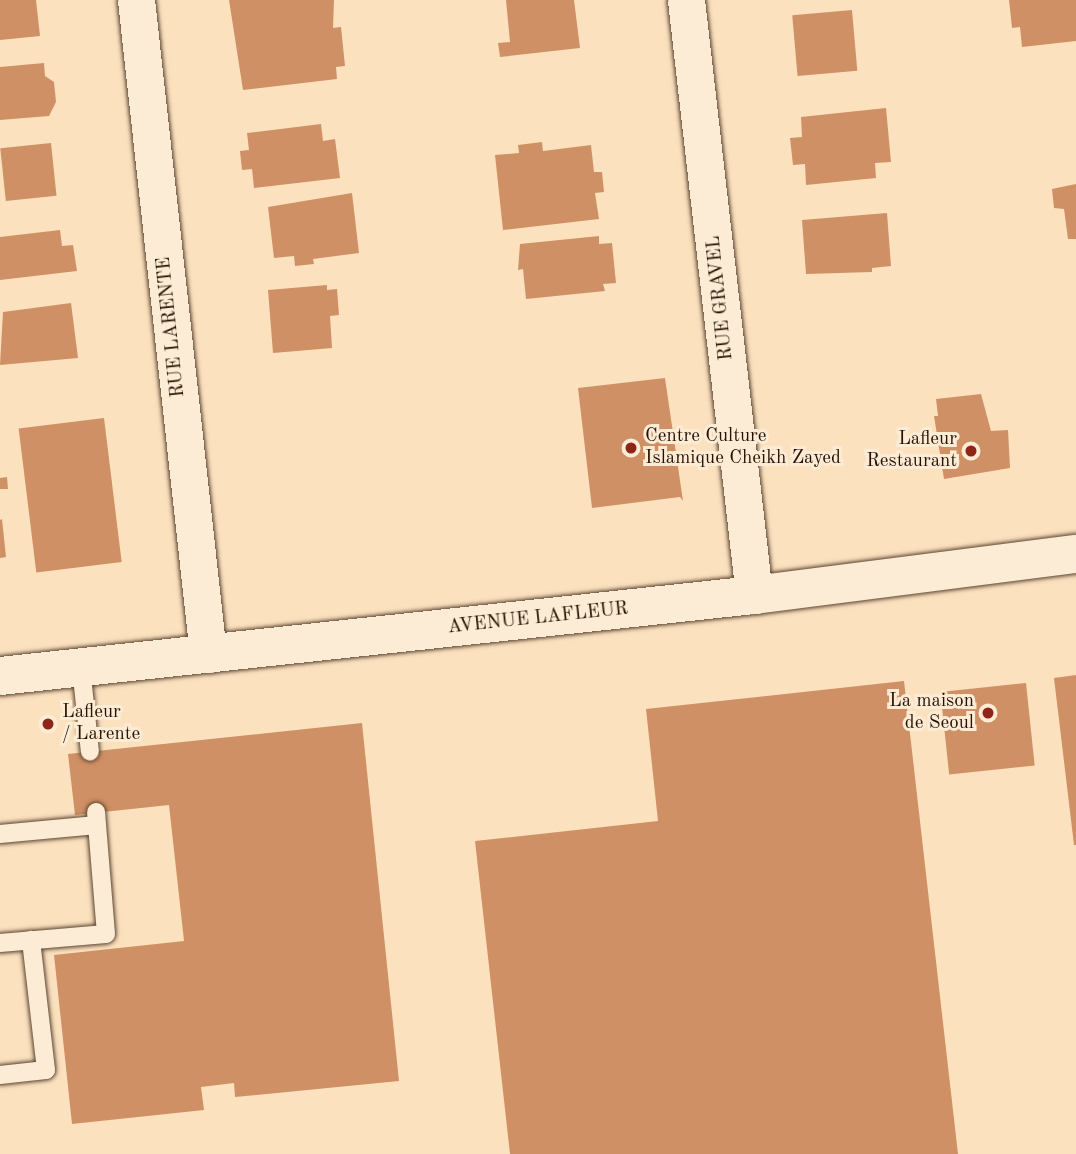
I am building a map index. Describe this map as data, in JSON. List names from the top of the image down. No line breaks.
{"streets":{"main road":["AVENUE LAFLEUR"],"street":["RUE GRAVEL","RUE LARENTE"]},"crossings":[["RUE GRAVEL","AVENUE LAFLEUR"],["RUE LARENTE","AVENUE LAFLEUR"]],"places":["Centre Culture Islamique Cheikh Zayed","Lafleur Restaurant","La maison de Seoul","Lafleur / Larente"]}
